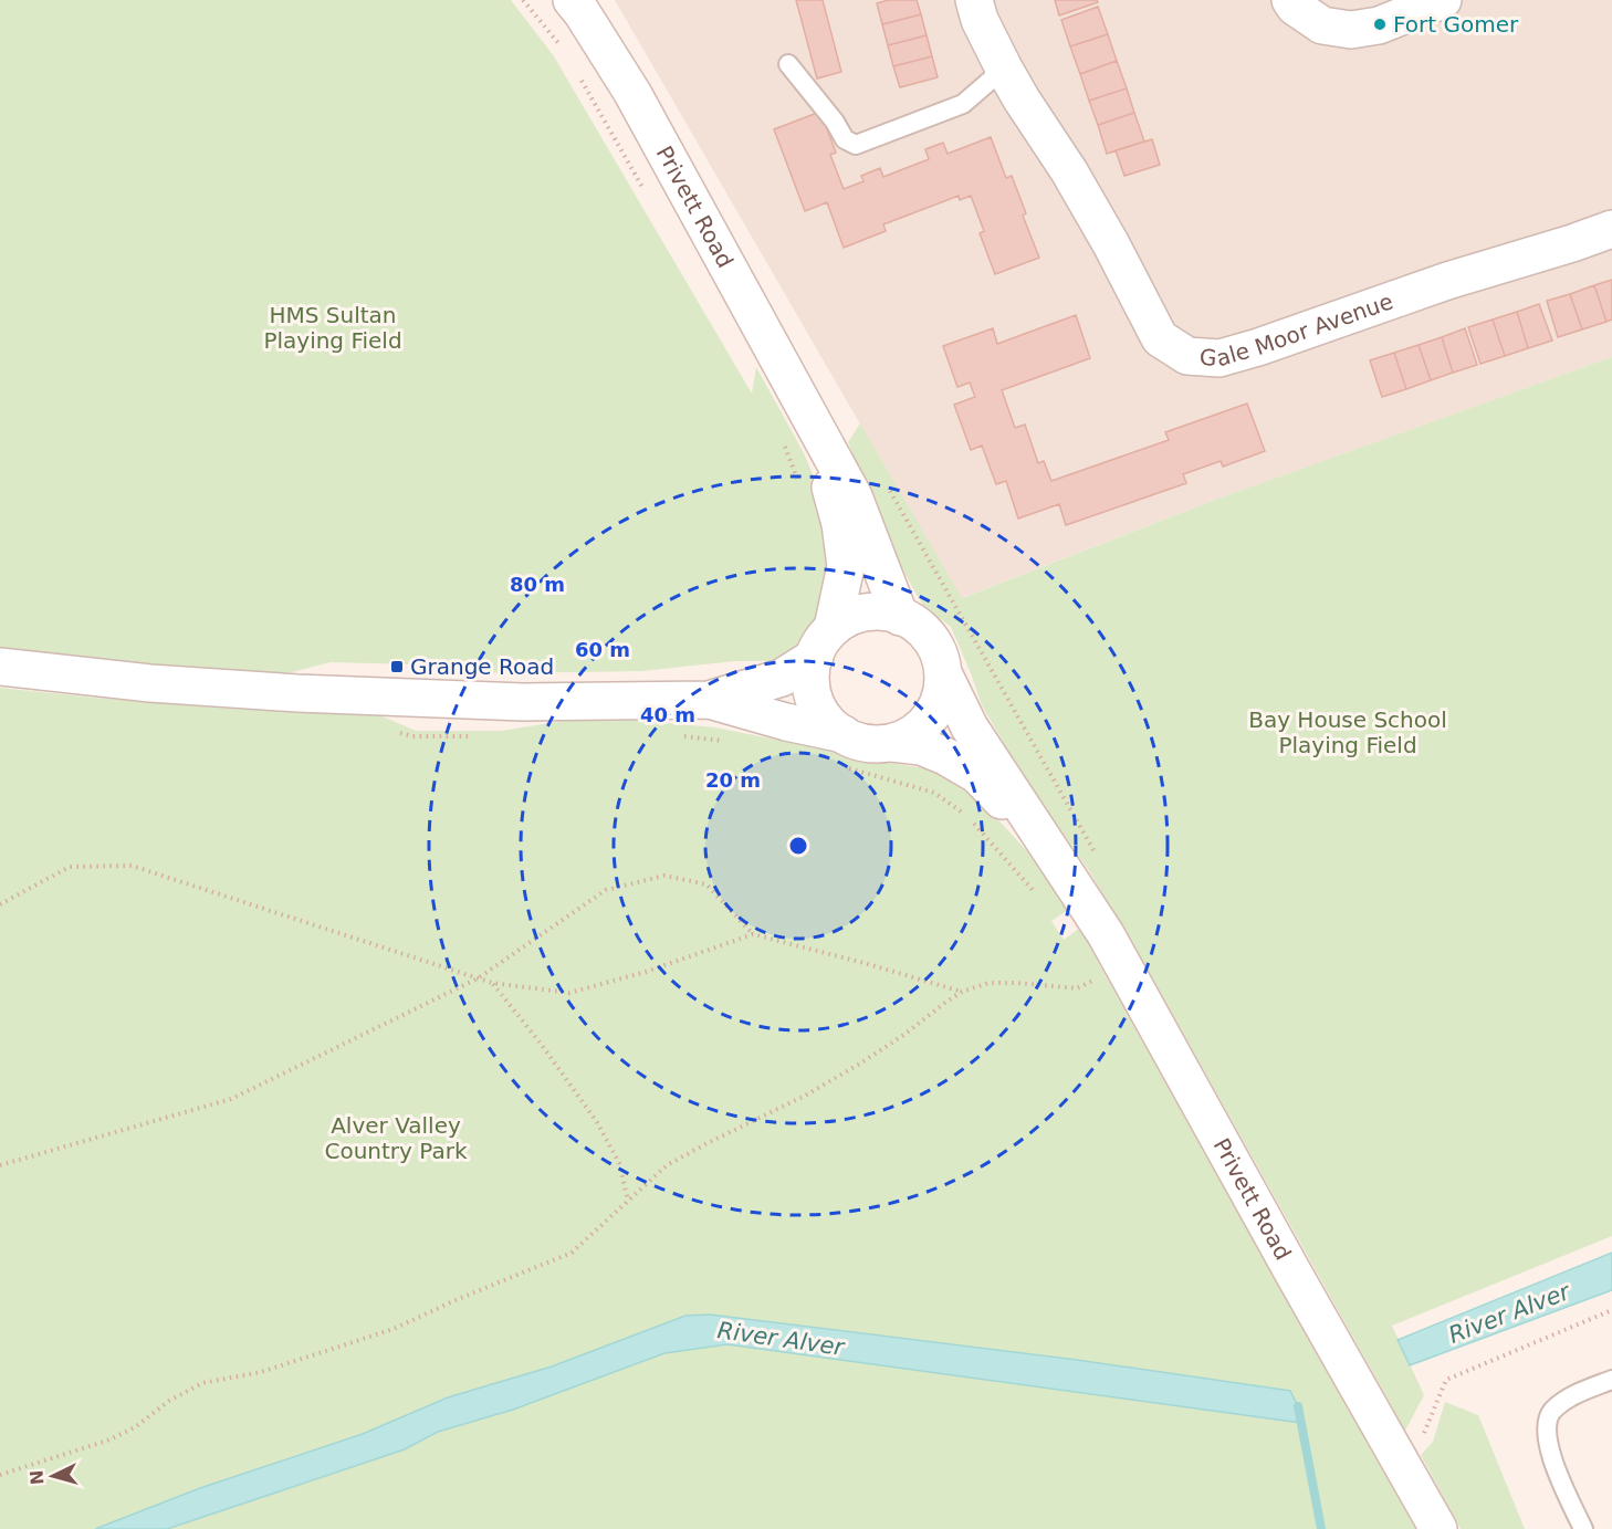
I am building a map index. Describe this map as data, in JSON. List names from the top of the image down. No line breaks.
{"streets":{"main road":["Privett Road","Gale Moor Avenue"]},"water":["River Alver"],"parks":["HMS Sultan Playing Field","Bay House School Playing Field","Alver Valley Country Park"],"places":{"other":["Fort Gomer"],"transit":["Grange Road"]},"north":"left","rings":["80 m","60 m","40 m","20 m"]}
